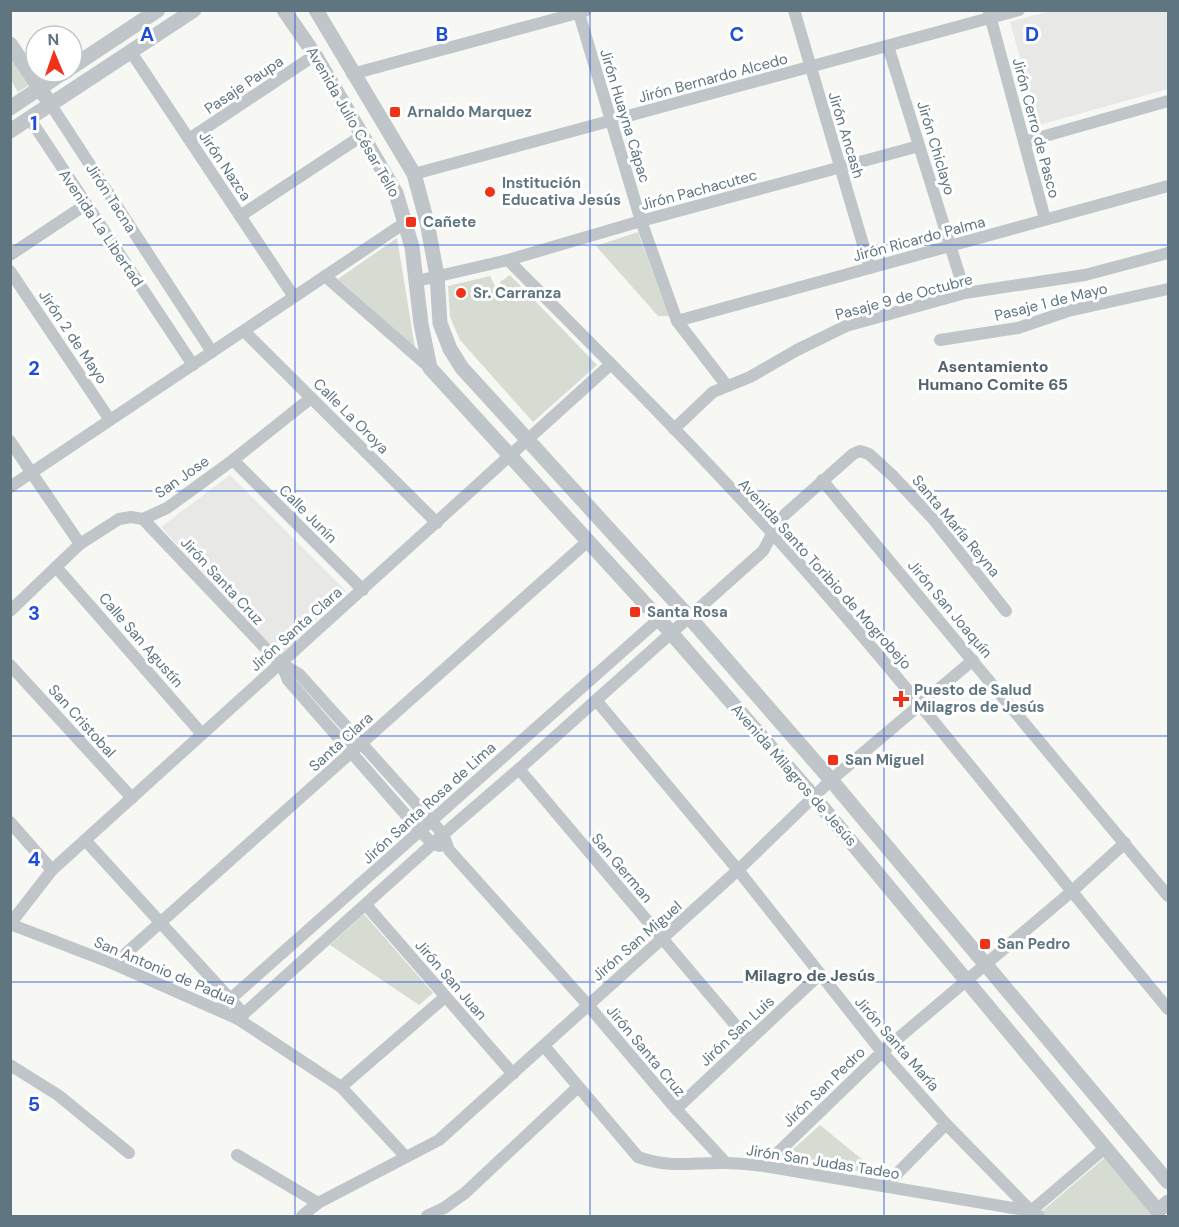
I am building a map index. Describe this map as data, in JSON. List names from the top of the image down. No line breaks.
{"streets":{"street":["Jirón Bernardo Alcedo","Pasaje Paupa","Jirón Huayna Cápac","Avenida Julio César Tello","Jirón Cerro de Pasco","Jirón Ancash","Jirón Chiclayo","Jirón Nazca","Jirón Pachacutec","Jirón Tacna","Avenida La Libertad","Jirón Ricardo Palma","Pasaje 9 de Octubre","Pasaje 1 de Mayo","Jirón 2 de Mayo","Calle La Oroya","San Jose","Calle Junín","Santa María Reyna","Avenida Santo Toribio de Mogrobejo","Jirón Santa Cruz","Jirón San Joaquín","Jirón Santa Clara","Calle San Agustín","San Cristobal","Santa Clara","Avenida Milagros de Jesús","Jirón Santa Rosa de Lima","San German","Jirón San Miguel","San Antonio de Padua","Jirón San Juan","Jirón San Luis","Jirón Santa María","Jirón San Pedro","Jirón San Judas Tadeo"]},"crossings":[["Jirón Bernardo Alcedo","Jirón Huayna Cápac"],["Jirón Bernardo Alcedo","Avenida Julio César Tello"],["Jirón Bernardo Alcedo","Jirón Cerro de Pasco"],["Jirón Bernardo Alcedo","Jirón Ancash"],["Jirón Bernardo Alcedo","Jirón Chiclayo"],["Pasaje Paupa","Avenida Julio César Tello"],["Pasaje Paupa","Jirón Nazca"],["Jirón Huayna Cápac","Jirón Pachacutec"],["Jirón Huayna Cápac","Jirón Ricardo Palma"],["Jirón Huayna Cápac","Pasaje 9 de Octubre"],["Avenida Julio César Tello","Jirón Pachacutec"],["Avenida Julio César Tello","Avenida Milagros de Jesús"],["Jirón Cerro de Pasco","Jirón Ricardo Palma"],["Jirón Ancash","Jirón Pachacutec"],["Jirón Ancash","Jirón Ricardo Palma"],["Jirón Chiclayo","Jirón Pachacutec"],["Jirón Chiclayo","Jirón Ricardo Palma"],["Jirón Chiclayo","Pasaje 9 de Octubre"],["Jirón Pachacutec","Avenida Santo Toribio de Mogrobejo"],["Pasaje 9 de Octubre","Avenida Santo Toribio de Mogrobejo"],["Calle La Oroya","San Jose"],["Calle La Oroya","Jirón Santa Clara"],["San Jose","Calle Junín"],["San Jose","Jirón Santa Cruz"],["San Jose","Calle San Agustín"],["Calle Junín","Jirón Santa Clara"],["Santa María Reyna","Avenida Santo Toribio de Mogrobejo"],["Santa María Reyna","Jirón San Joaquín"],["Santa María Reyna","Avenida Milagros de Jesús"],["Avenida Santo Toribio de Mogrobejo","Jirón Santa Clara"],["Avenida Santo Toribio de Mogrobejo","Jirón San Miguel"],["Avenida Santo Toribio de Mogrobejo","Jirón San Pedro"],["Jirón Santa Cruz","Jirón Santa Clara"],["Jirón Santa Cruz","Santa Clara"],["Jirón Santa Cruz","Jirón Santa Rosa de Lima"],["Jirón Santa Cruz","Jirón San Miguel"],["Jirón Santa Cruz","Jirón San Luis"],["Jirón Santa Cruz","Jirón San Judas Tadeo"],["Jirón San Joaquín","Jirón San Miguel"],["Jirón San Joaquín","Jirón San Pedro"],["Jirón Santa Clara","Calle San Agustín"],["Jirón Santa Clara","San Cristobal"],["Jirón Santa Clara","Avenida Milagros de Jesús"],["Jirón Santa Clara","San Antonio de Padua"],["Santa Clara","Avenida Milagros de Jesús"],["Santa Clara","San Antonio de Padua"],["Avenida Milagros de Jesús","Jirón Santa Rosa de Lima"],["Avenida Milagros de Jesús","Jirón San Miguel"],["Avenida Milagros de Jesús","Jirón San Pedro"],["Jirón Santa Rosa de Lima","San Antonio de Padua"],["San German","Jirón San Miguel"],["San German","Jirón San Luis"],["Jirón San Miguel","San Antonio de Padua"],["Jirón San Miguel","Jirón San Juan"],["Jirón San Miguel","Jirón Santa María"],["Jirón San Miguel","Jirón San Judas Tadeo"],["Jirón San Luis","Jirón Santa María"],["Jirón Santa María","Jirón San Pedro"],["Jirón Santa María","Jirón San Judas Tadeo"],["Jirón San Pedro","Jirón San Judas Tadeo"]],"districts":["Asentamiento Humano Comite 65","Milagro de Jesús"],"places":{"transit":["Arnaldo Marquez","Cañete","Santa Rosa","San Miguel","San Pedro"],"other":["Institución Educativa Jesús","Sr. Carranza"],"health":["Puesto de Salud Milagros de Jesús"]},"north":"top","grid":{"columns":["A","B","C","D"],"rows":["1","2","3","4","5"]}}
